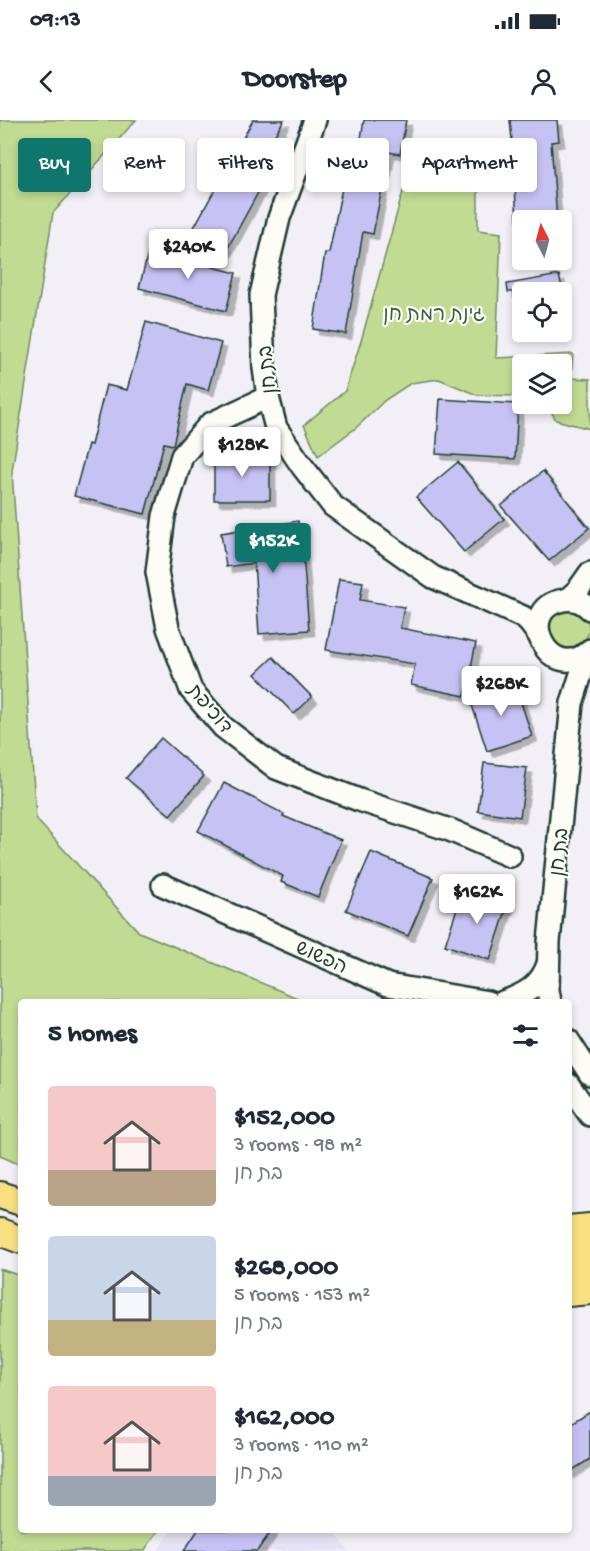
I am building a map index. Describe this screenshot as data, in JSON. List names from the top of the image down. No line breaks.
{"streets":{"street":["בת חן","דוכיפת","הפשוש"]},"crossings":[["בת חן","דוכיפת"]],"parks":["גינת רמת חן"],"north":"top","page":{"status":"09:13","header":"Doorstep","chip":["Buy","Rent","Filters","New","Apartment"],"price":["$240K","$128K","$152K","$268K","$162K"],"heading":"5 homes","list":[{"name":"$152,000","note":"3 rooms · 98 m² · בת חן"},{"name":"$268,000","note":"5 rooms · 153 m² · בת חן"},{"name":"$162,000","note":"3 rooms · 110 m² · בת חן"}]}}
